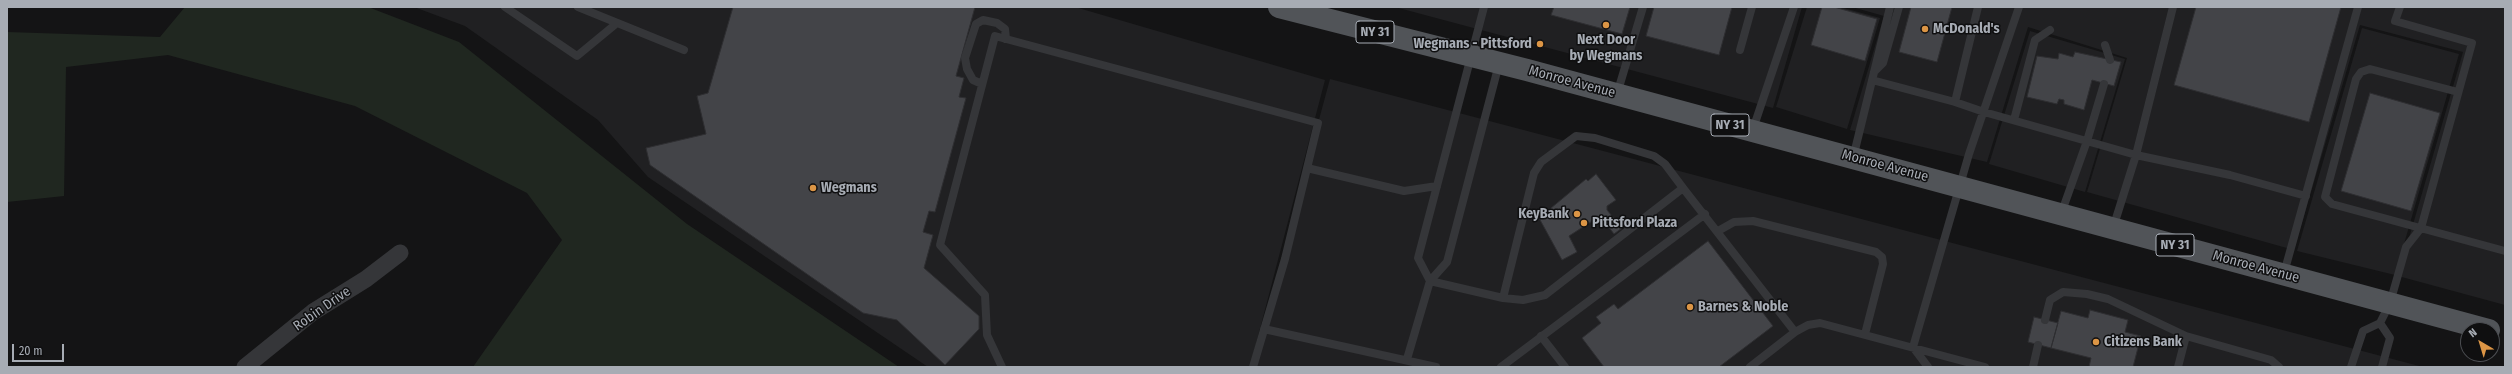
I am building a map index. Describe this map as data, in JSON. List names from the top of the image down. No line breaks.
{"streets":{"main road":["NY 31","Monroe Avenue"],"street":["Robin Drive"]},"places":["Next Door by Wegmans","McDonald's","Wegmans - Pittsford","Wegmans","KeyBank","Pittsford Plaza","Barnes & Noble","Citizens Bank"],"scale_bar":"20 m","north":"top left"}
